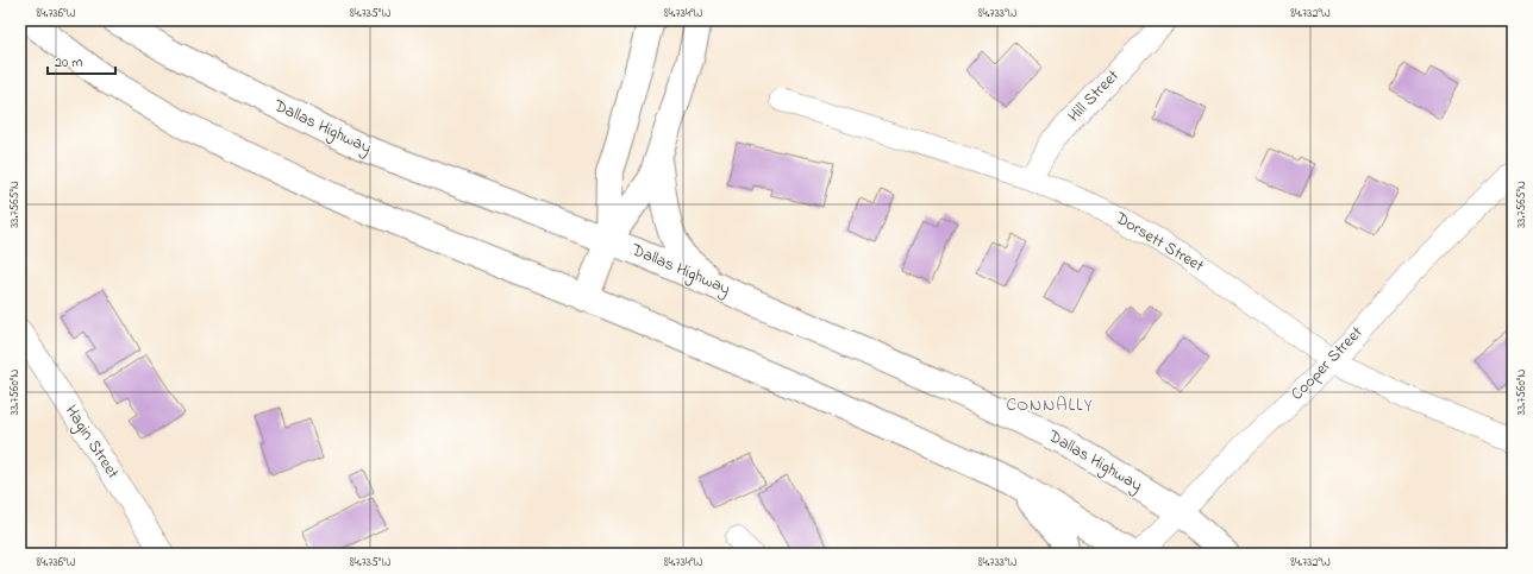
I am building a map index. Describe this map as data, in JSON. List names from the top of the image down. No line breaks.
{"streets":{"main road":["Dallas Highway"],"street":["Hill Street","Dorsett Street","Cooper Street","Hagin Street"]},"crossings":[["Hill Street","Dorsett Street"],["Dallas Highway","Cooper Street"],["Dorsett Street","Cooper Street"]],"districts":["CONNALLY"],"scale_bar":"20 m","coordinates":["84.736°W","84.735°W","84.734°W","84.733°W","84.732°W","33.7565°N","33.7560°N"]}
